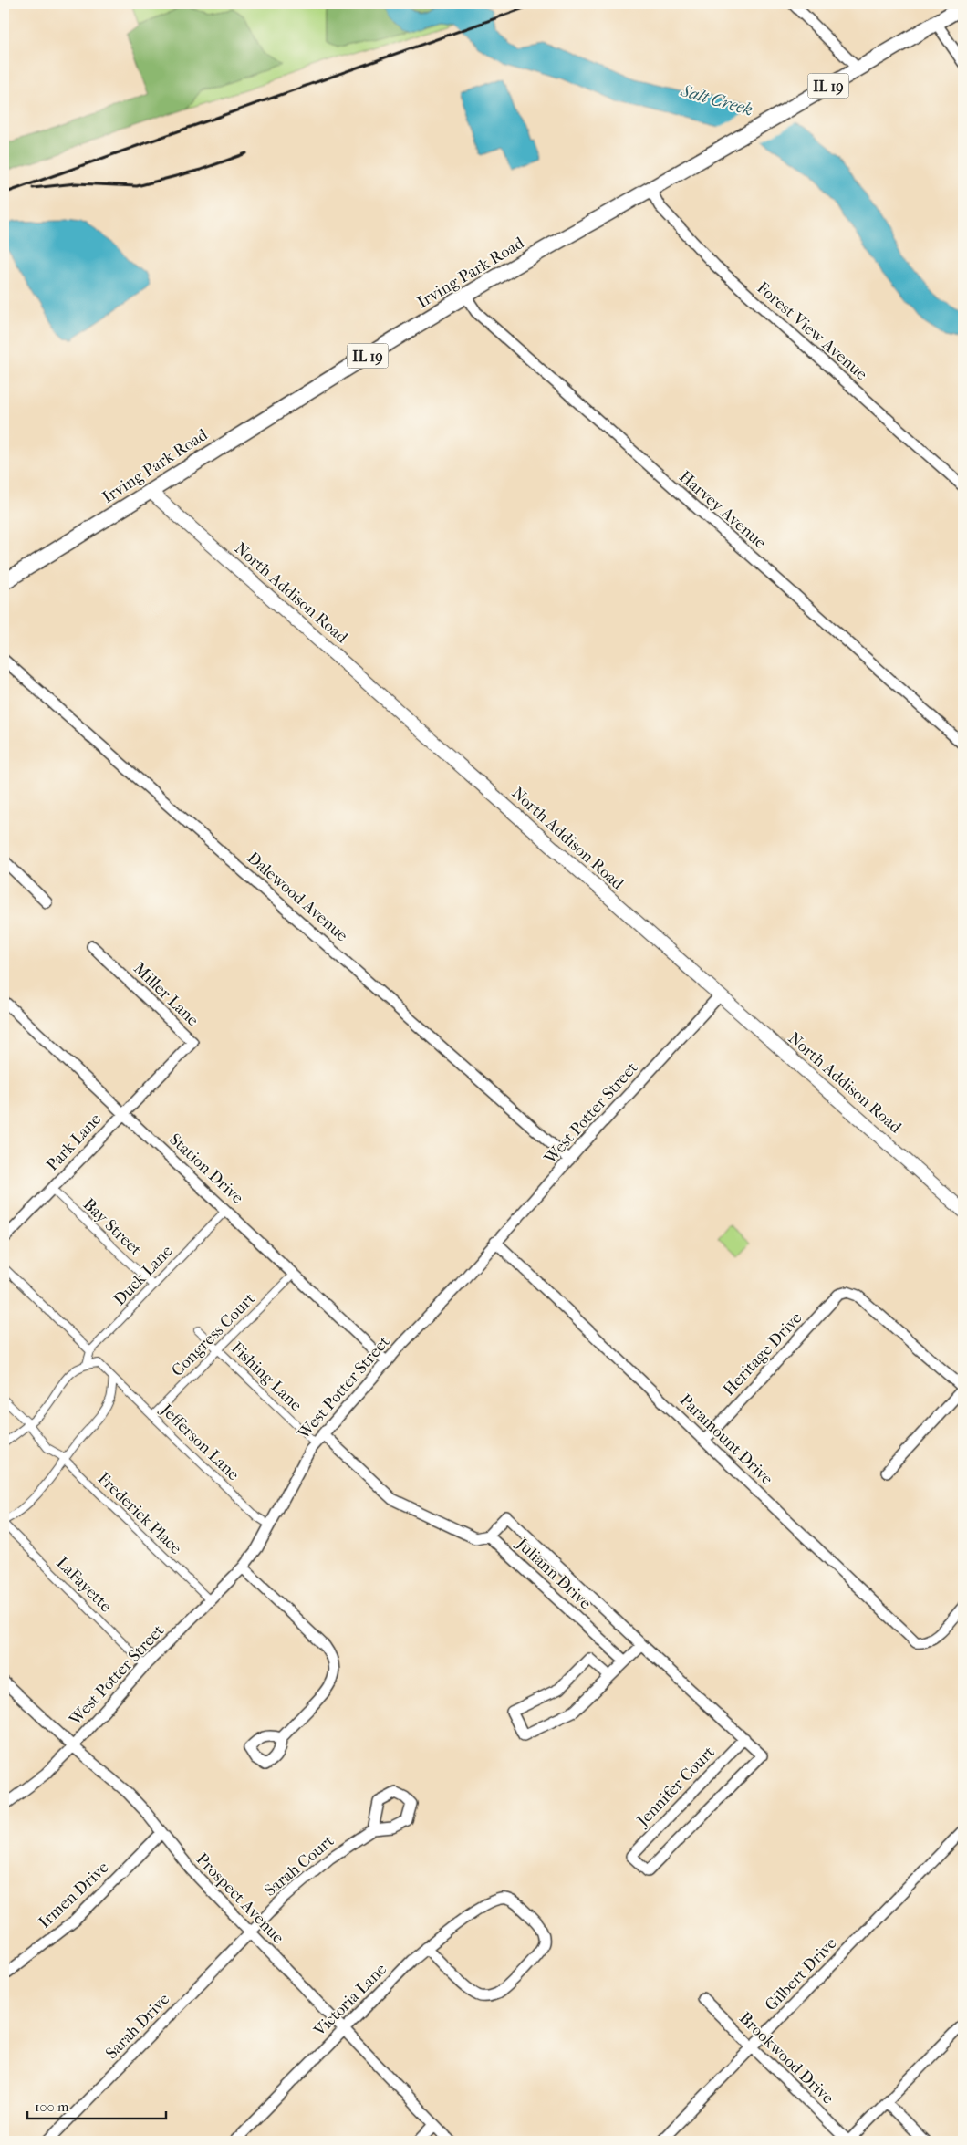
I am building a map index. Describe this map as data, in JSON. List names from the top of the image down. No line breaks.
{"streets":{"main road":["IL 19","Irving Park Road"],"street":["Forest View Avenue","Harvey Avenue","North Addison Road","Dalewood Avenue","Miller Lane","West Potter Street","Park Lane","Station Drive","Bay Street","Duck Lane","Congress Court","Heritage Drive","Fishing Lane","Paramount Drive","Jefferson Lane","Frederick Place","Juliann Drive","LaFayette","Jennifer Court","Sarah Court","Irmen Drive","Prospect Avenue","Gilbert Drive","Victoria Lane","Sarah Drive","Brookwood Drive"]},"crossings":[["Irving Park Road","Forest View Avenue"],["Irving Park Road","Harvey Avenue"],["Irving Park Road","North Addison Road"],["North Addison Road","West Potter Street"],["Dalewood Avenue","West Potter Street"],["Miller Lane","Park Lane"],["West Potter Street","Station Drive"],["West Potter Street","Fishing Lane"],["West Potter Street","Paramount Drive"],["West Potter Street","Jefferson Lane"],["West Potter Street","Frederick Place"],["West Potter Street","LaFayette"],["West Potter Street","Prospect Avenue"],["Park Lane","Station Drive"],["Park Lane","Bay Street"],["Station Drive","Duck Lane"],["Station Drive","Congress Court"],["Bay Street","Duck Lane"],["Congress Court","Fishing Lane"],["Congress Court","Jefferson Lane"],["Heritage Drive","Paramount Drive"],["Sarah Court","Prospect Avenue"],["Sarah Court","Sarah Drive"],["Irmen Drive","Prospect Avenue"],["Prospect Avenue","Victoria Lane"],["Prospect Avenue","Sarah Drive"],["Gilbert Drive","Brookwood Drive"]],"water":["Salt Creek"],"scale_bar":"100 m"}
